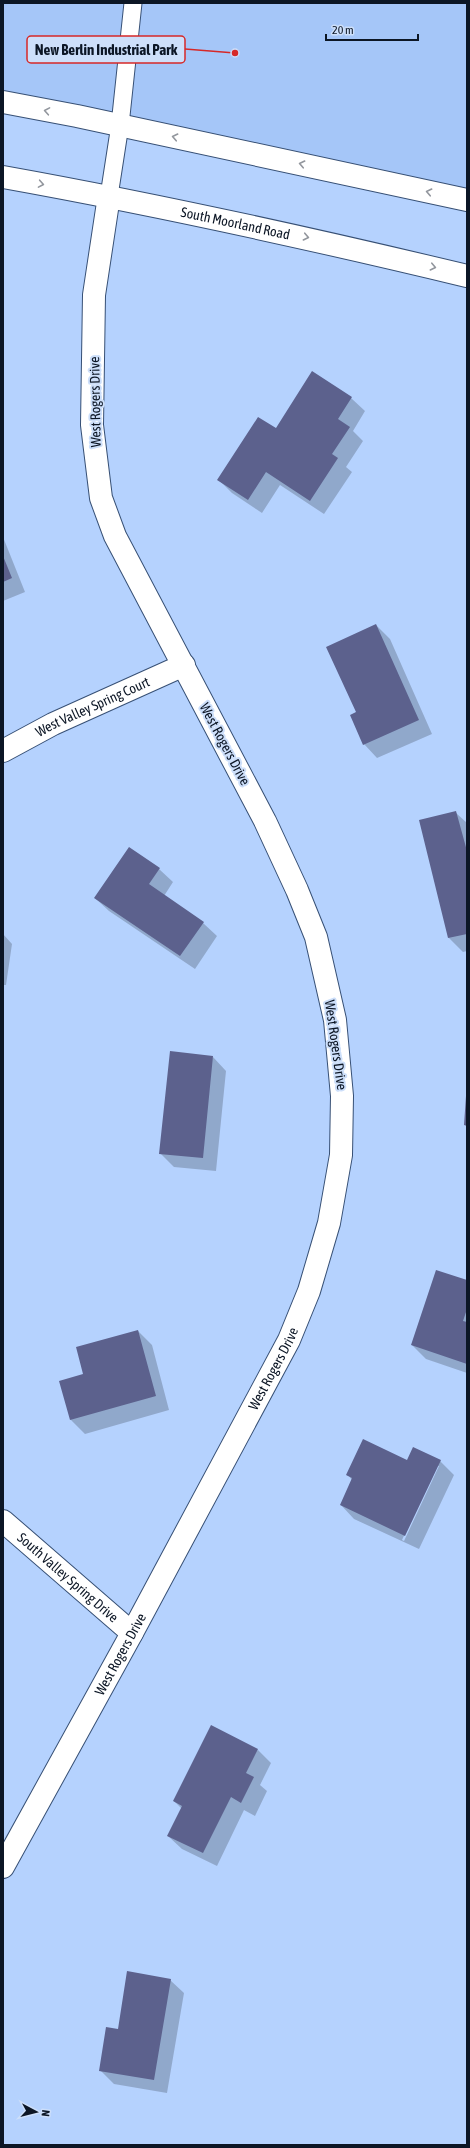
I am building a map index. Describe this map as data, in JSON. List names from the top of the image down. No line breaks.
{"streets":{"street":["South Moorland Road","West Rogers Drive","West Valley Spring Court","South Valley Spring Drive"]},"crossings":[["South Moorland Road","West Rogers Drive"],["West Rogers Drive","West Valley Spring Court"],["West Rogers Drive","South Valley Spring Drive"]],"places":["New Berlin Industrial Park"],"scale_bar":"20 m","north":"right"}
